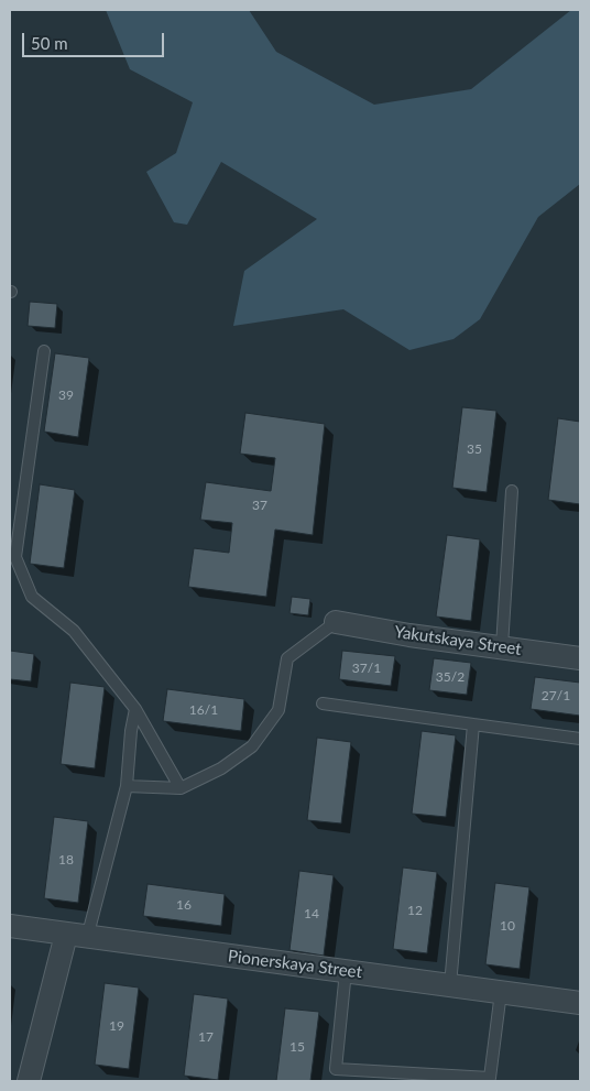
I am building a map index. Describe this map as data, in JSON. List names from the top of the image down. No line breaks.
{"streets":{"street":["Yakutskaya Street","Pionerskaya Street"]},"house_numbers":["39","35","37","37/1","35/2","27/1","16/1","18","16","12","14","10","19","17","15"],"scale_bar":"50 m"}
